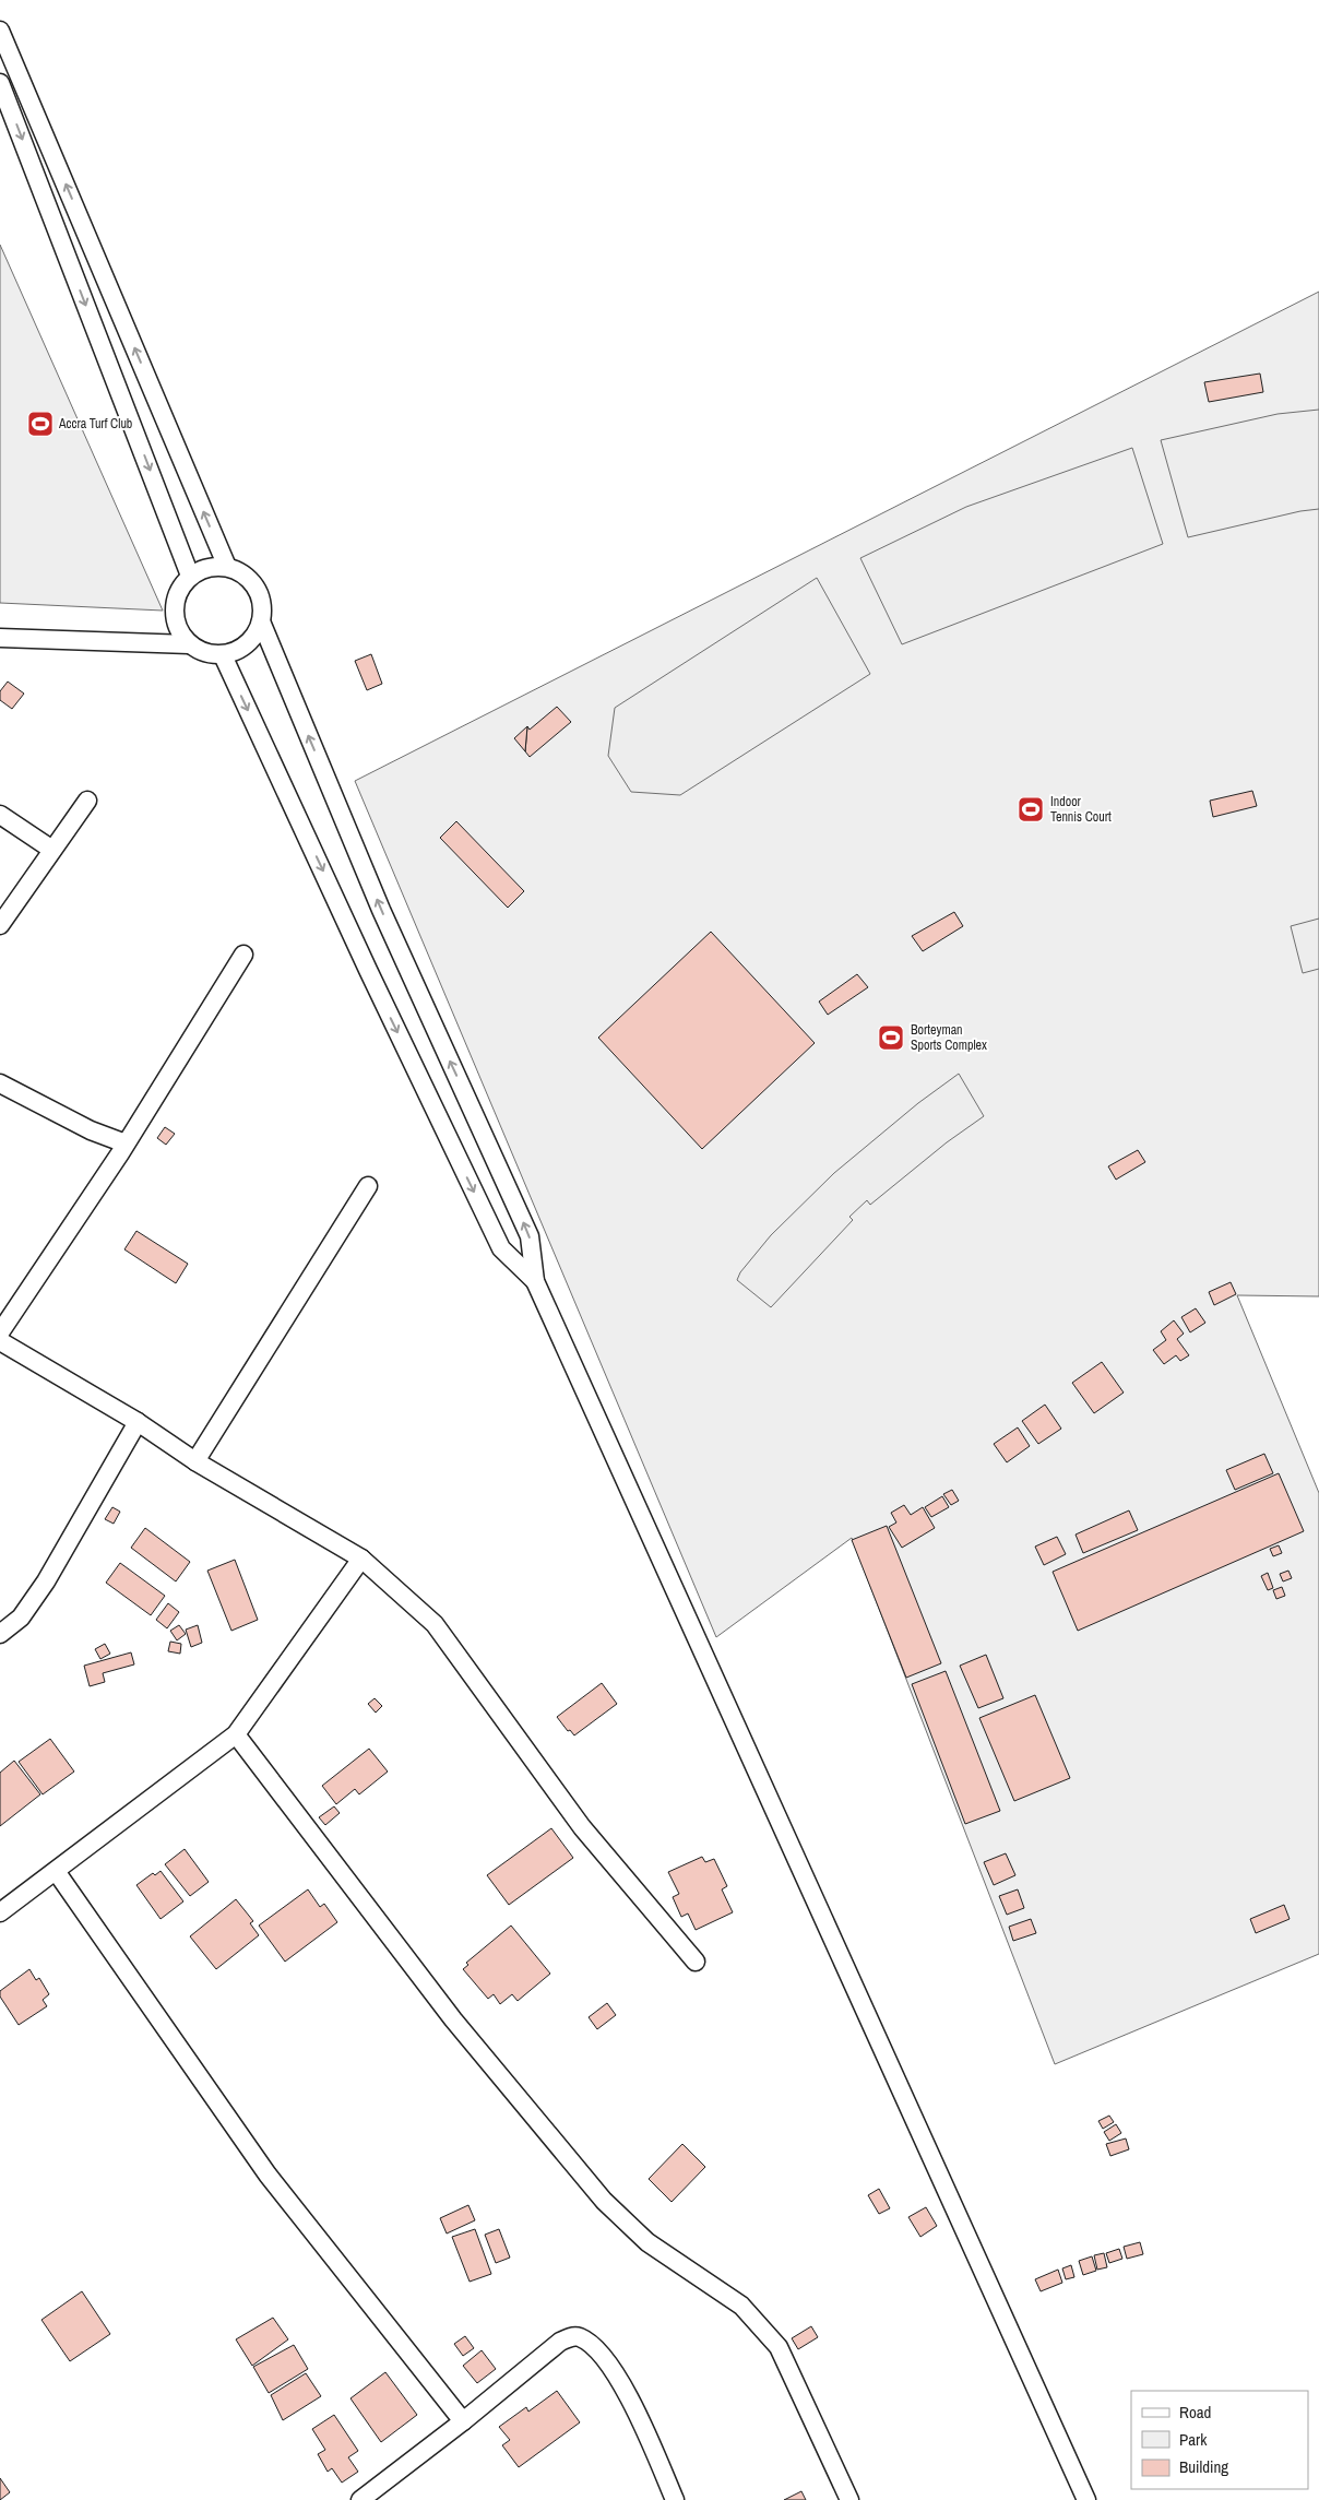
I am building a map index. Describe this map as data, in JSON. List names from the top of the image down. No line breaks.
{"places":{"sports":["Accra Turf Club","Indoor Tennis Court","Borteyman Sports Complex"]},"legend":["Road","Park","Building"]}
